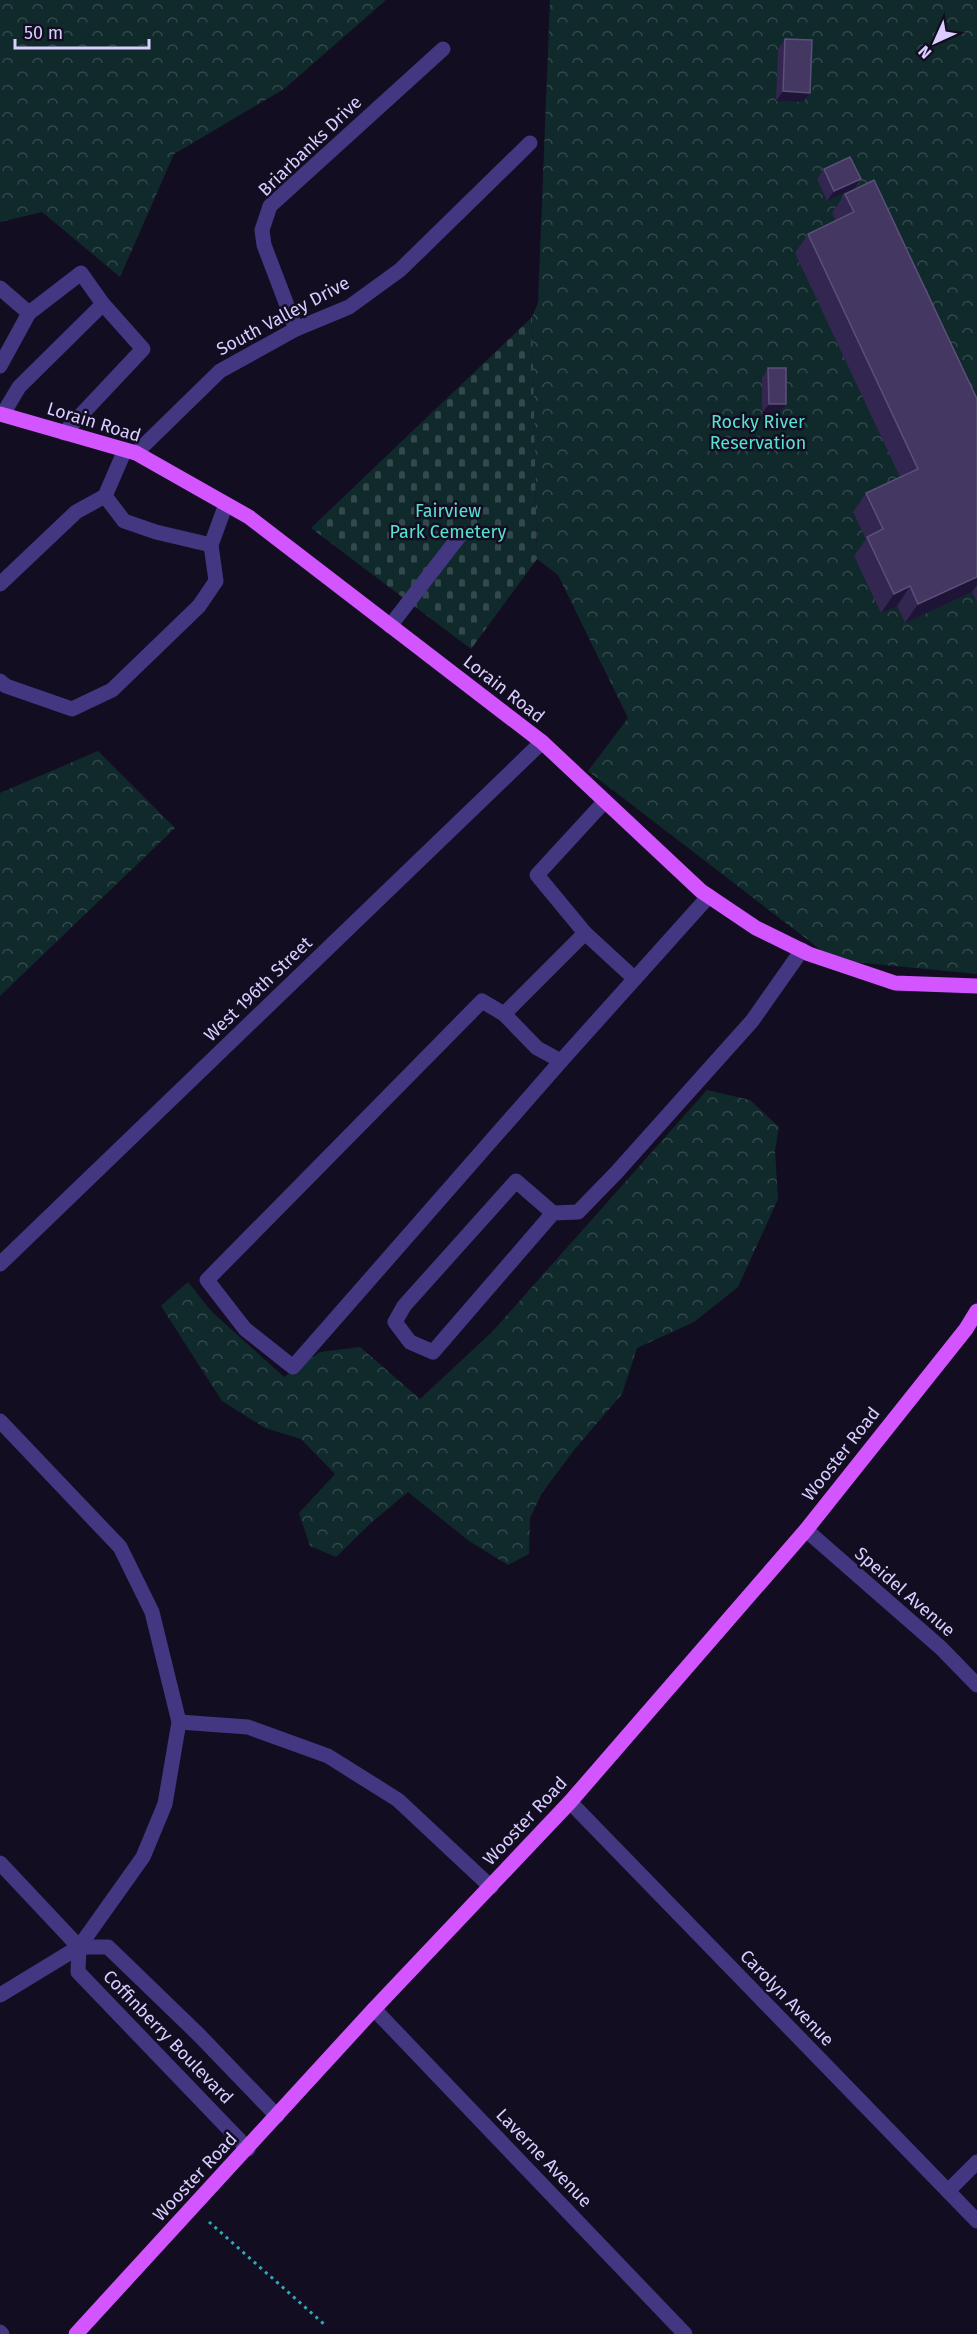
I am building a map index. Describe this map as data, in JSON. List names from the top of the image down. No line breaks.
{"streets":{"main road":["Lorain Road","Wooster Road"],"street":["Briarbanks Drive","South Valley Drive","West 196th Street","Speidel Avenue","Carolyn Avenue","Coffinberry Boulevard","Laverne Avenue"]},"crossings":[["Briarbanks Drive","South Valley Drive"],["South Valley Drive","Lorain Road"],["Lorain Road","West 196th Street"],["Wooster Road","Speidel Avenue"],["Wooster Road","Carolyn Avenue"],["Wooster Road","Coffinberry Boulevard"],["Wooster Road","Laverne Avenue"]],"parks":["Rocky River Reservation","Fairview Park Cemetery"],"scale_bar":"50 m","north":"bottom left"}
